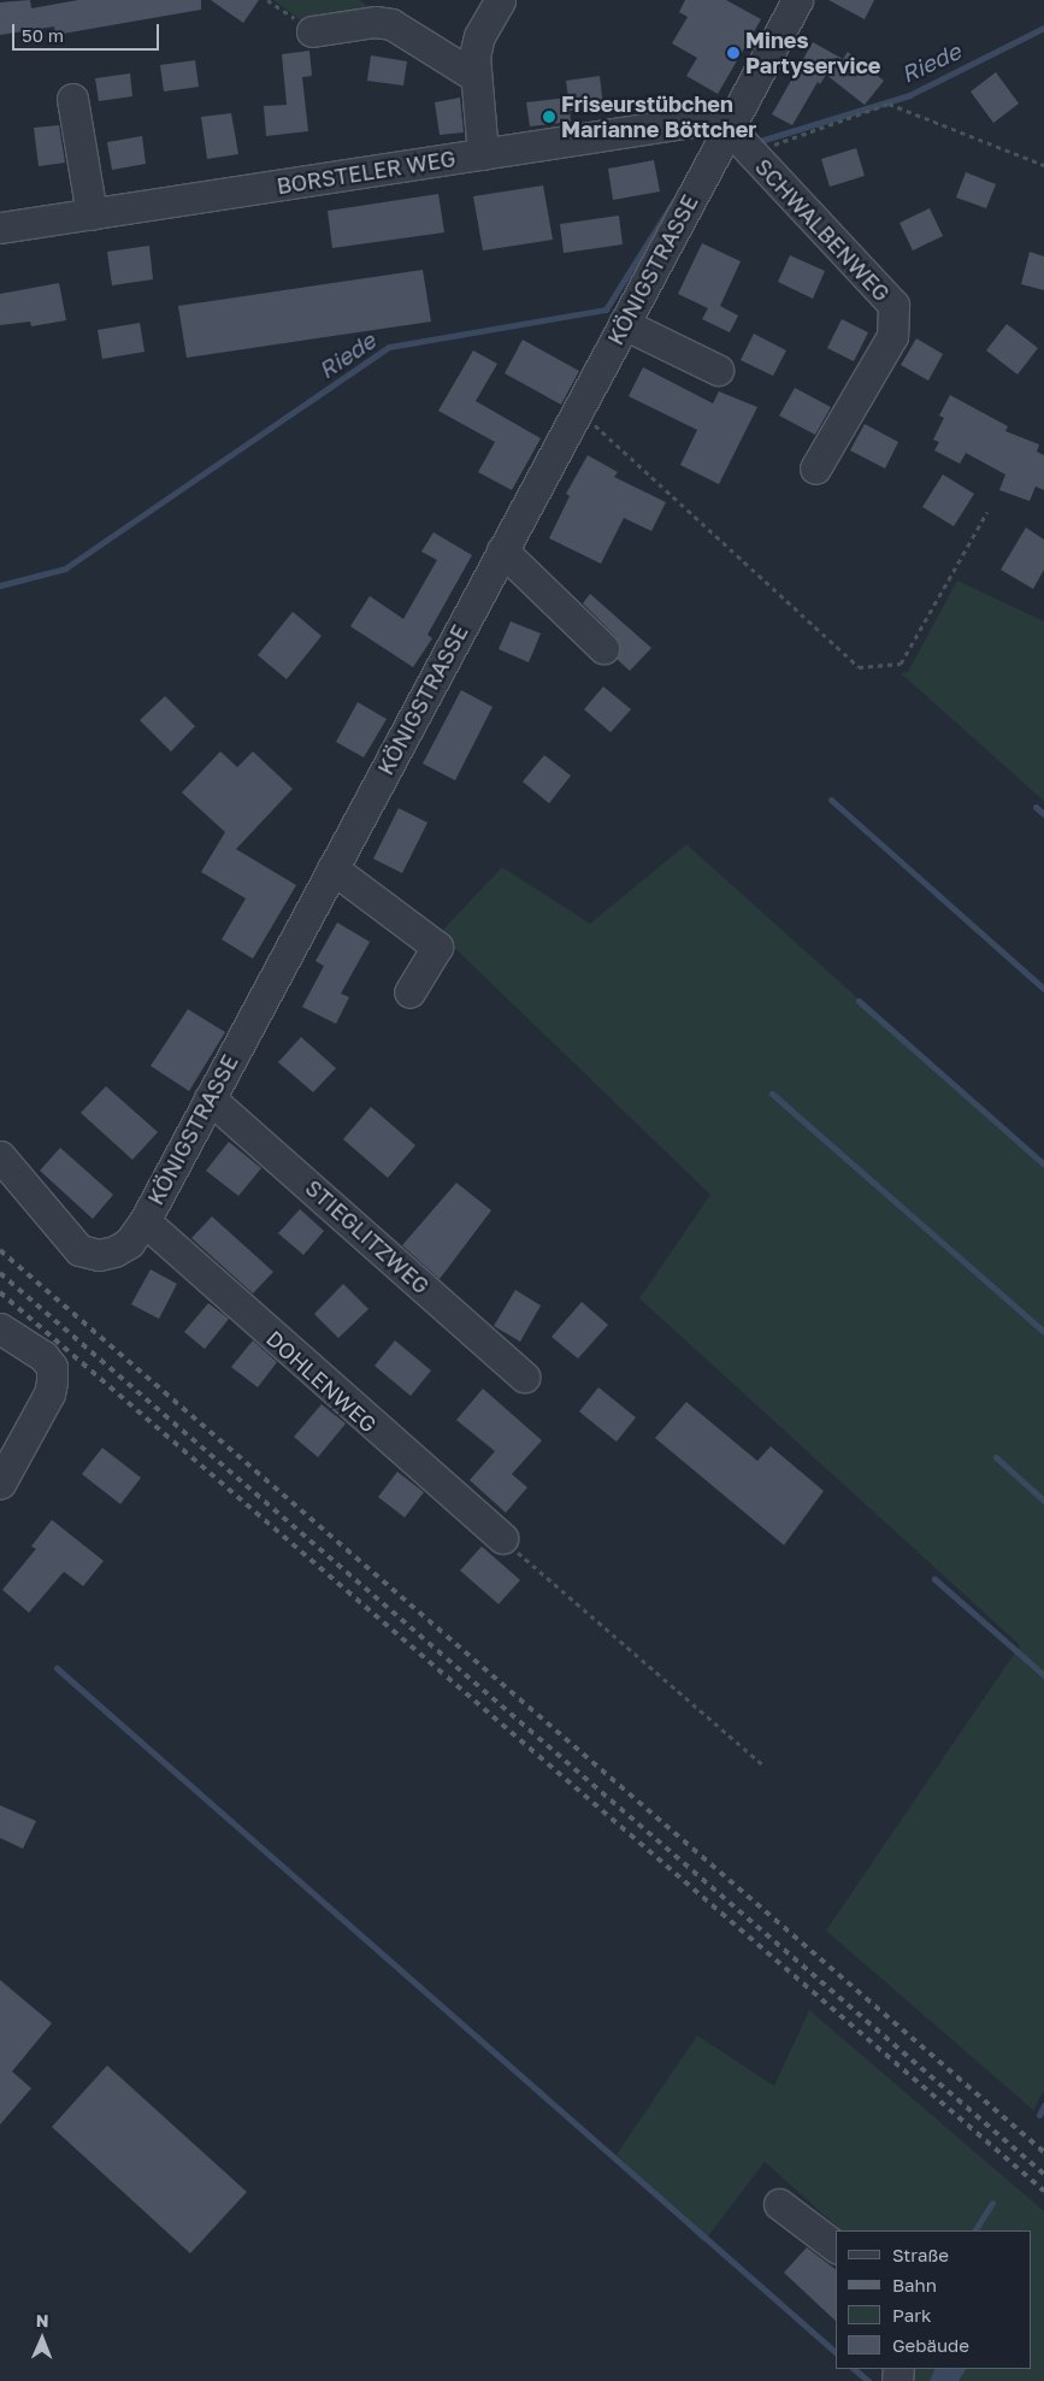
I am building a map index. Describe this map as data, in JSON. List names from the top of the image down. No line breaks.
{"streets":{"street":["BORSTELER WEG","SCHWALBENWEG","KÖNIGSTRASSE","STIEGLITZWEG","DOHLENWEG"]},"crossings":[["BORSTELER WEG","SCHWALBENWEG"],["BORSTELER WEG","KÖNIGSTRASSE"],["SCHWALBENWEG","KÖNIGSTRASSE"],["KÖNIGSTRASSE","STIEGLITZWEG"],["KÖNIGSTRASSE","DOHLENWEG"]],"water":["Riede"],"places":["Mines Partyservice","Friseurstübchen Marianne Böttcher"],"legend":["Straße","Bahn","Park","Gebäude"],"scale_bar":"50 m","north":"top"}
